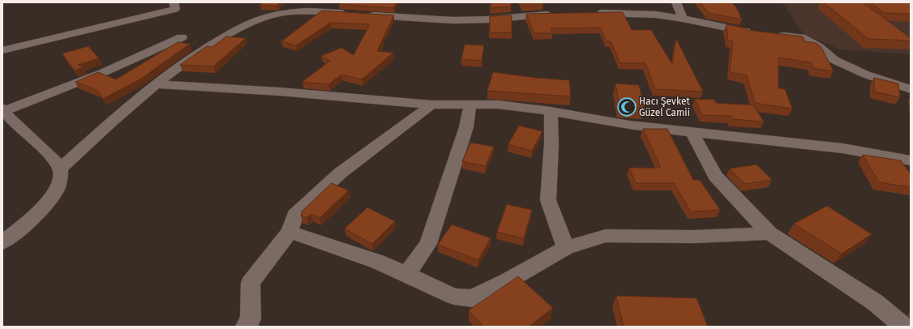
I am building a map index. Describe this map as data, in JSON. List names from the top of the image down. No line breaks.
{"places":{"mosque":["Hacı Şevket Güzel Camii"]}}
